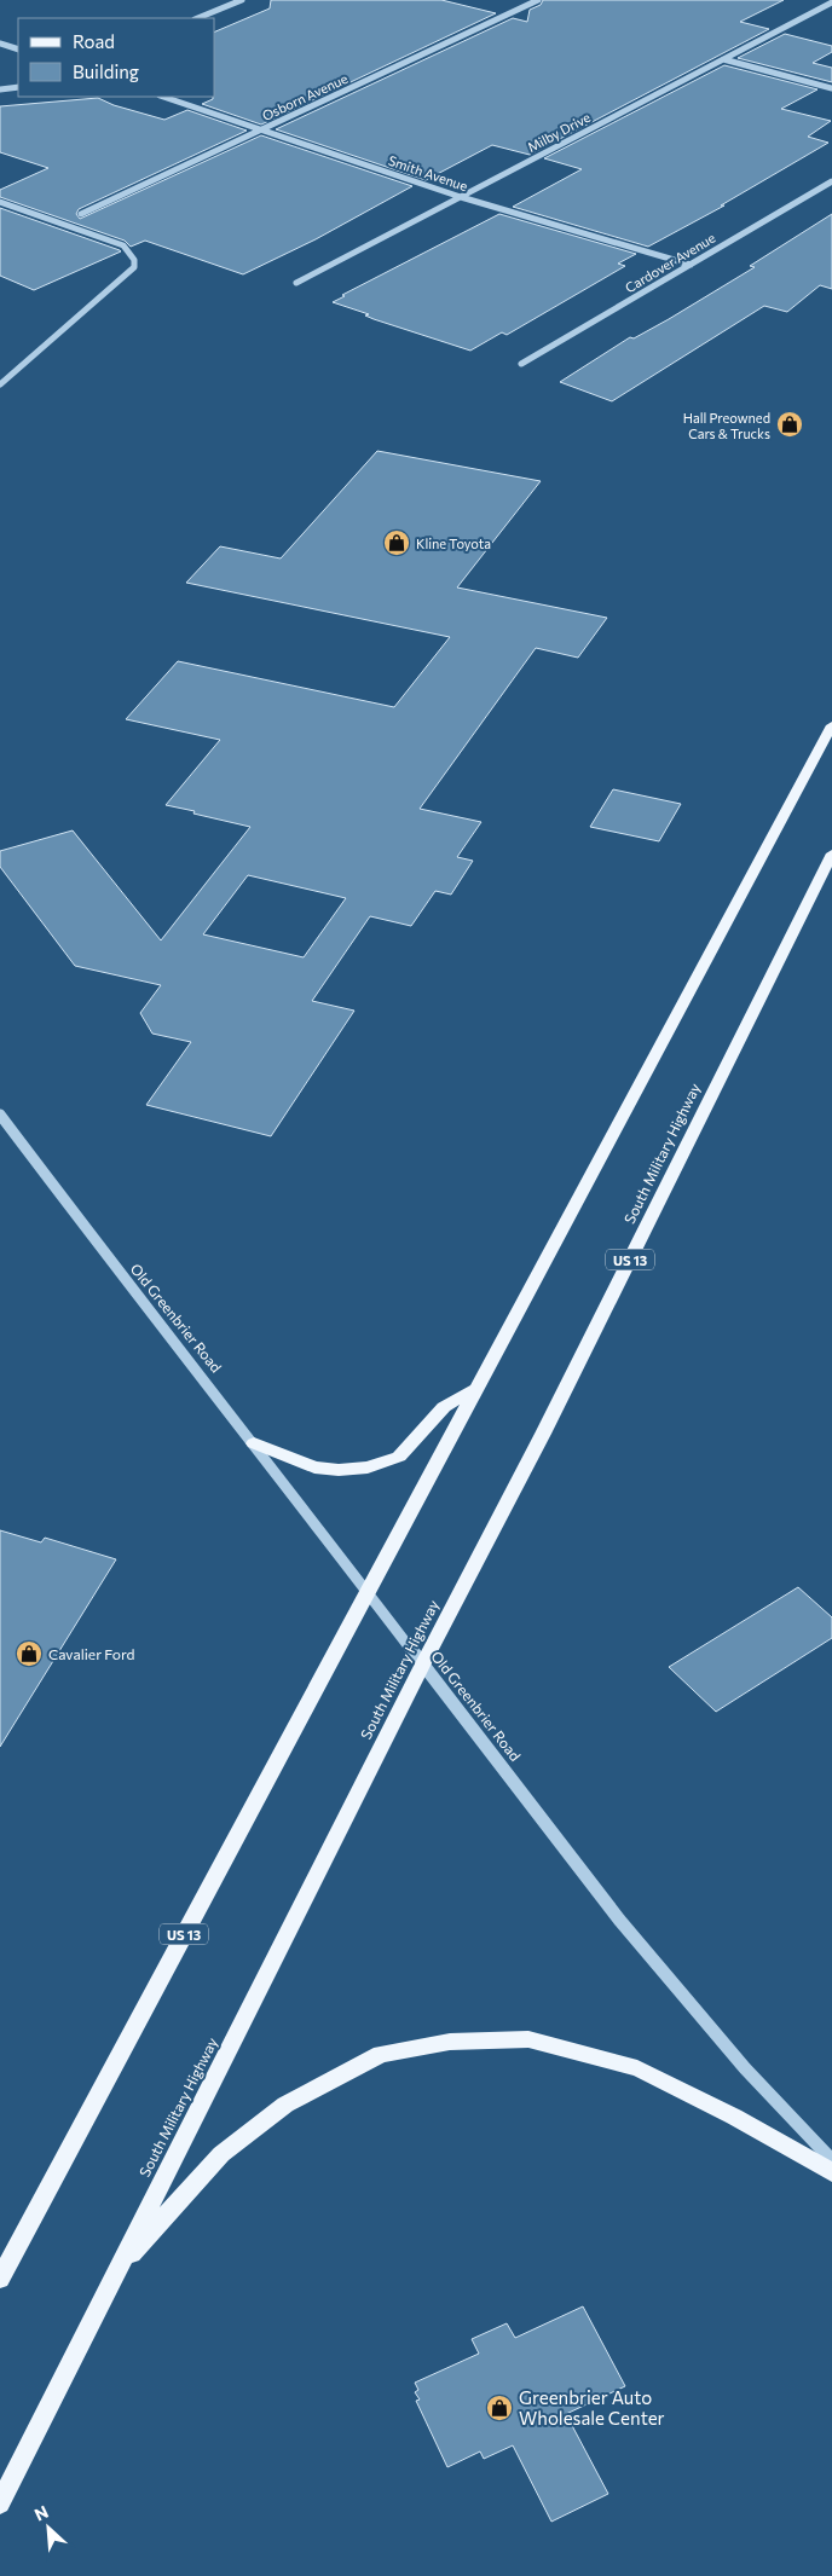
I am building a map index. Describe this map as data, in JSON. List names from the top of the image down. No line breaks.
{"streets":{"main road":["South Military Highway","US 13"],"street":["Osborn Avenue","Milby Drive","Smith Avenue","Cardover Avenue","Old Greenbrier Road"]},"crossings":[["Osborn Avenue","Smith Avenue"],["Milby Drive","Smith Avenue"],["Smith Avenue","Cardover Avenue"],["South Military Highway","Old Greenbrier Road"],["US 13","Old Greenbrier Road"]],"places":{"shop":["Hall Preowned Cars & Trucks","Kline Toyota","Cavalier Ford","Greenbrier Auto Wholesale Center"]},"legend":["Road","Building"],"north":"top left"}
